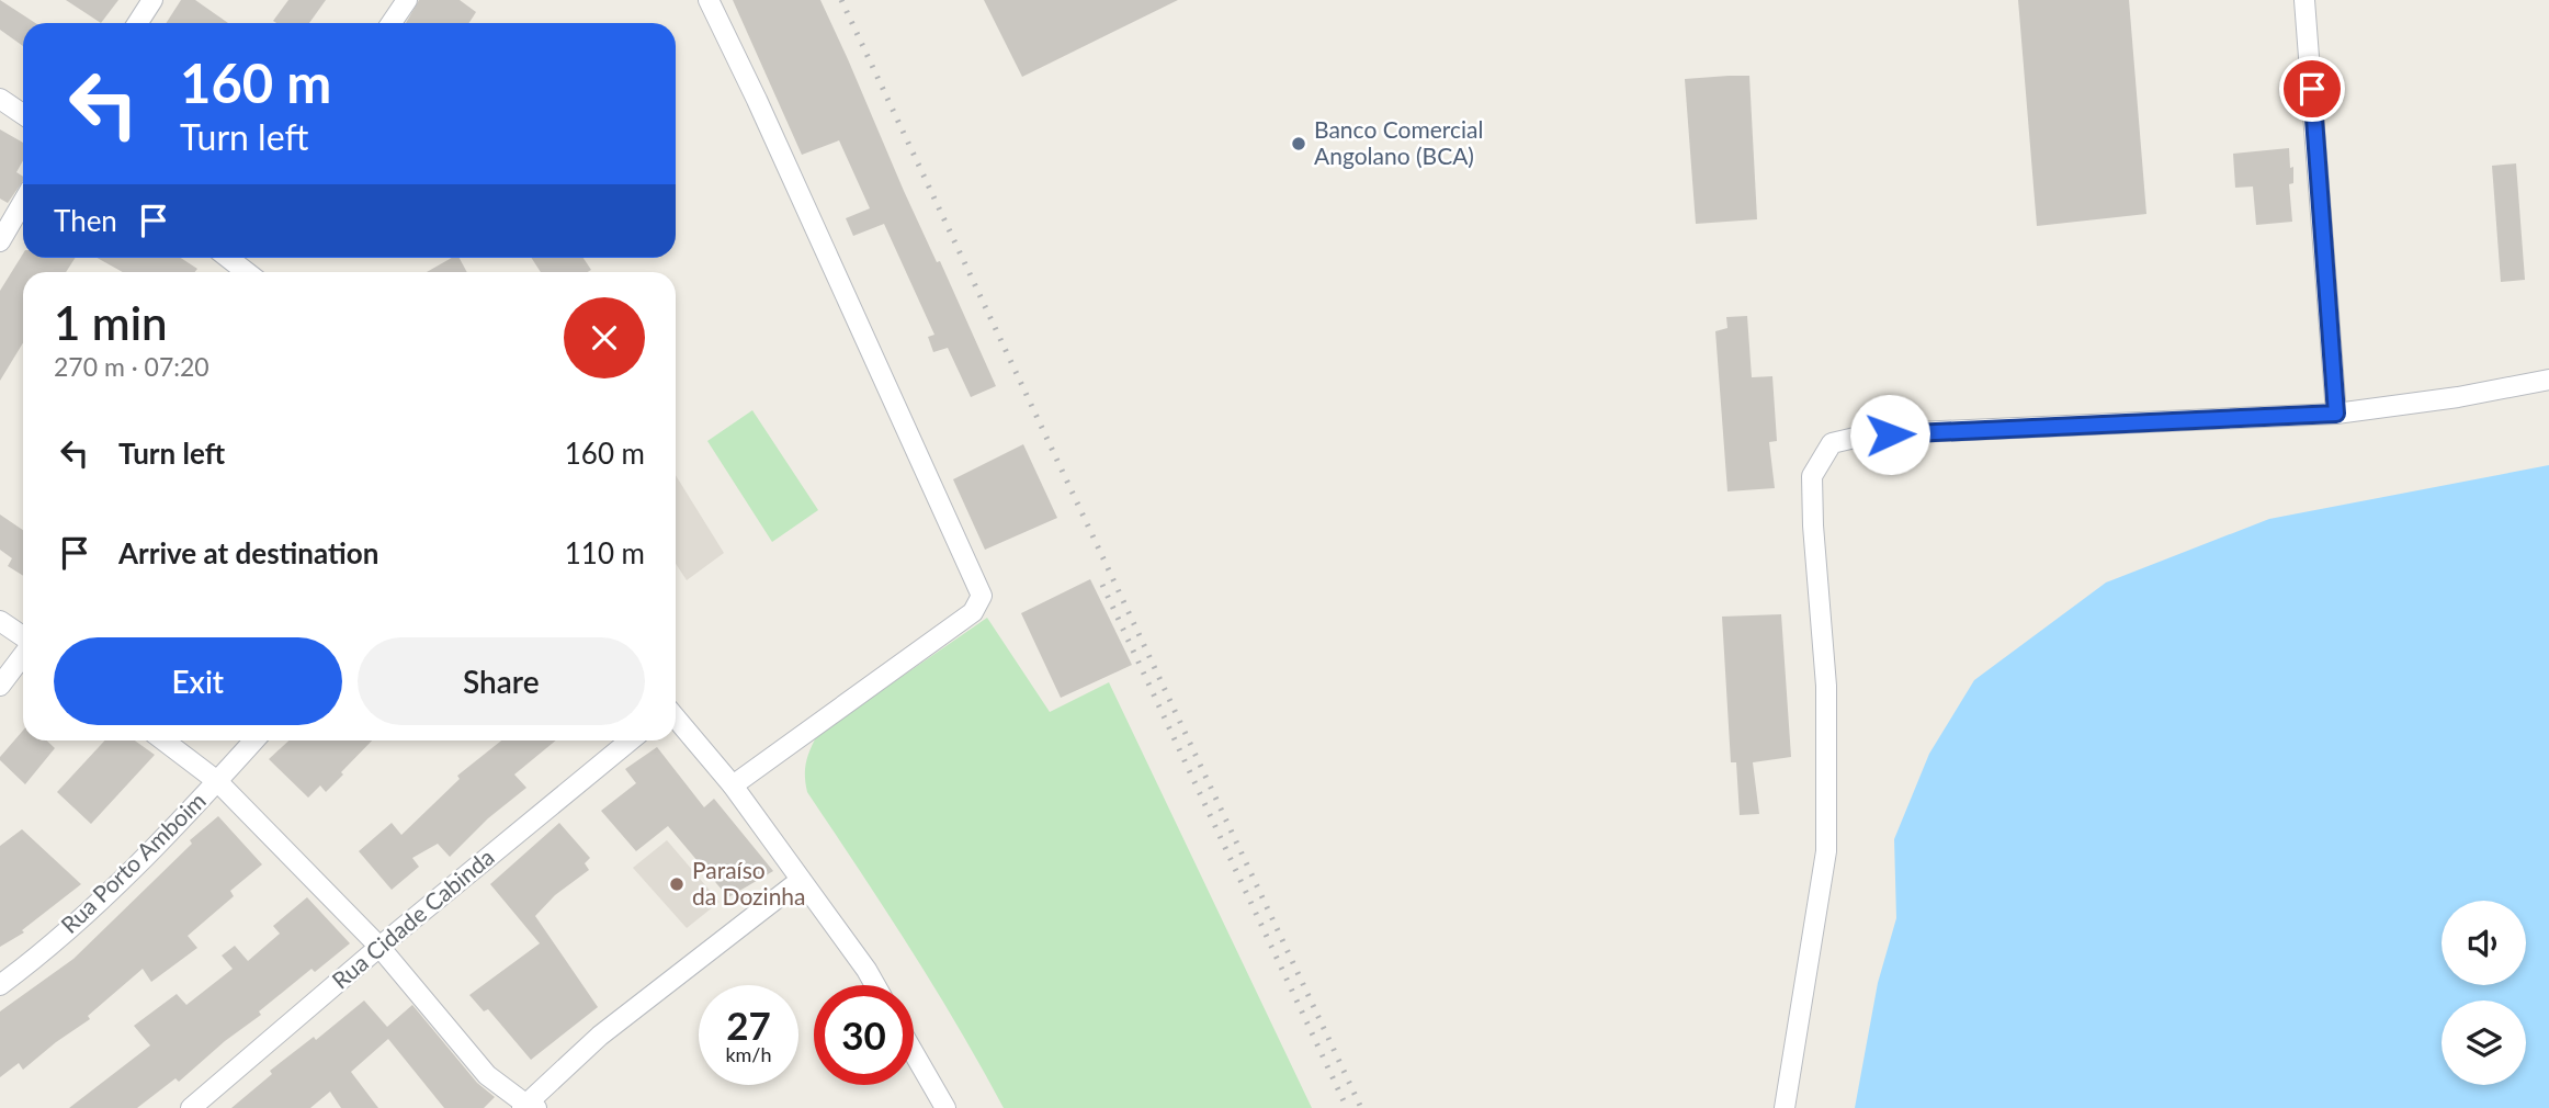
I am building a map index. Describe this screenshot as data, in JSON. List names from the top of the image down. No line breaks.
{"streets":{"street":["Rua Porto Amboim","Rua Cidade Cabinda"]},"places":["Banco Comercial Angolano (BCA)","Paraíso da Dozinha"],"page":{"turn":["160 m","Turn left"],"then":"Then","heading":["1 min","270 m · 07:20"],"list":[{"name":"Turn left","value":"160 m"},{"name":"Arrive at destination","value":"110 m"}],"buttons":["Exit","Share"],"speed":"27 km/h","limit":"30"}}
